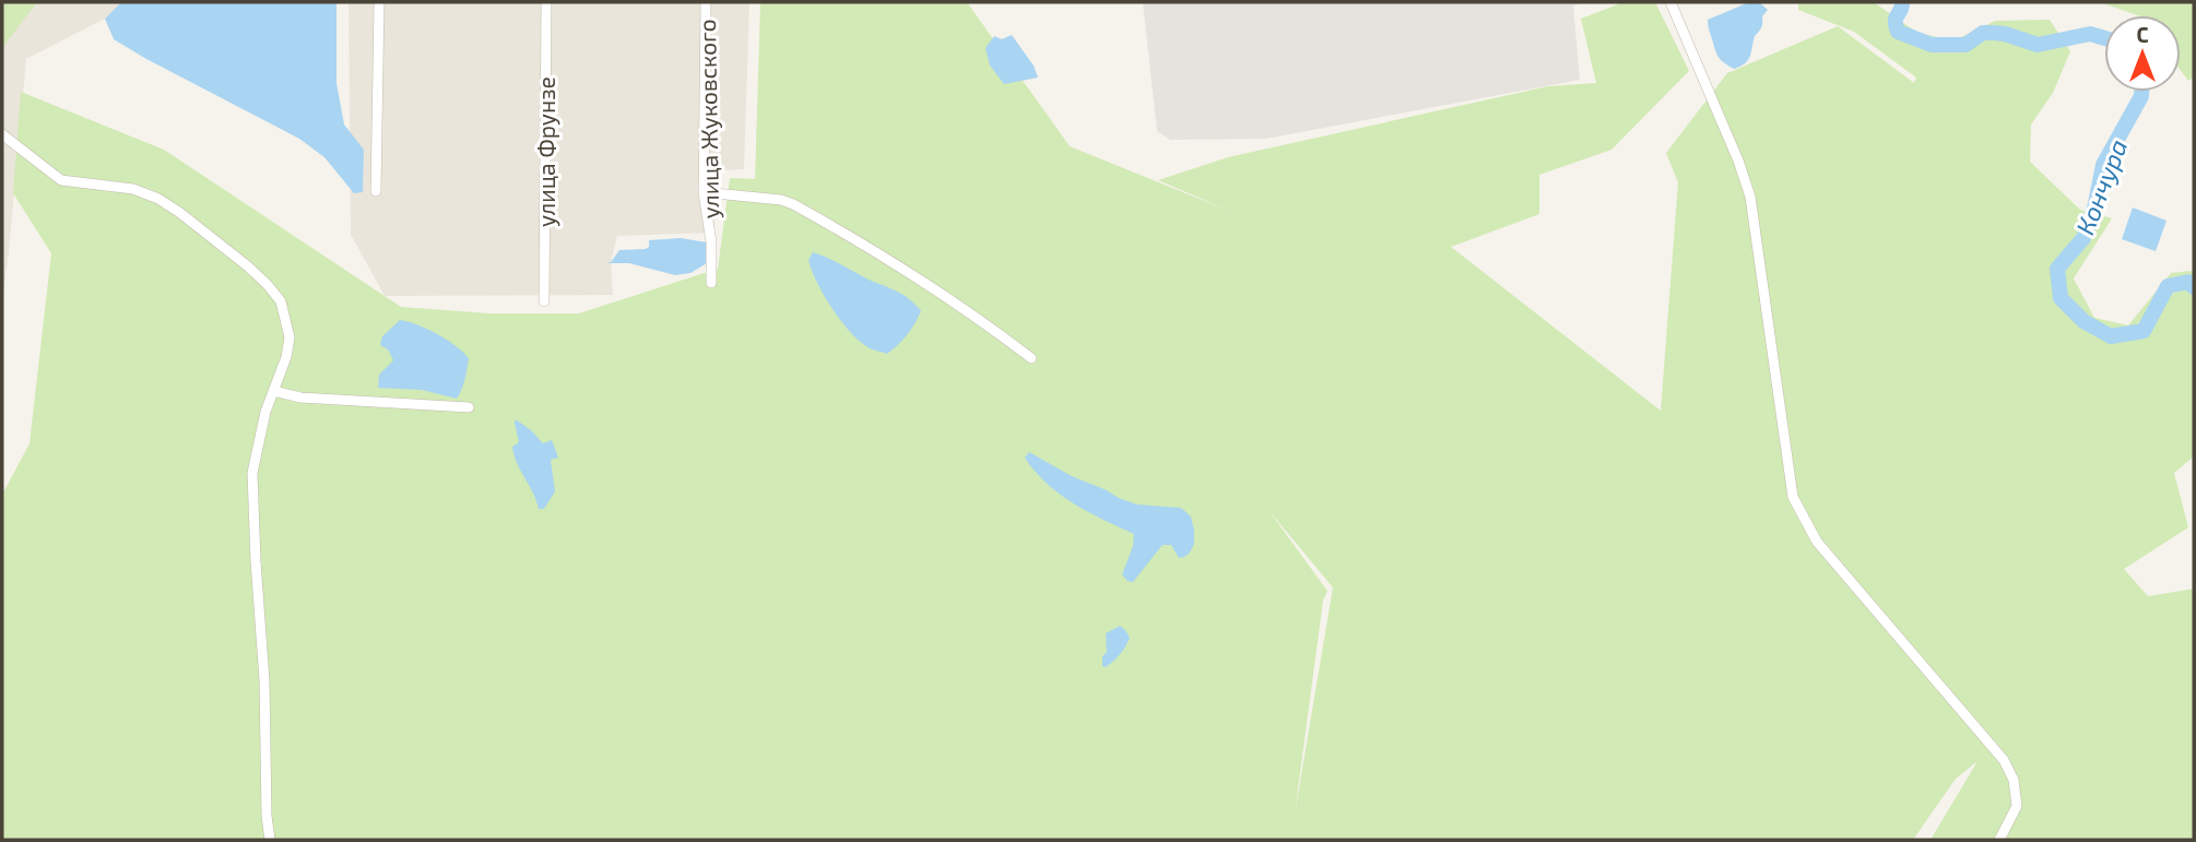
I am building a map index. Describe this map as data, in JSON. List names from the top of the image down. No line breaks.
{"streets":{"street":["улица Жуковского","улица Фрунзе"]},"water":["Кончура"],"north":"top"}
